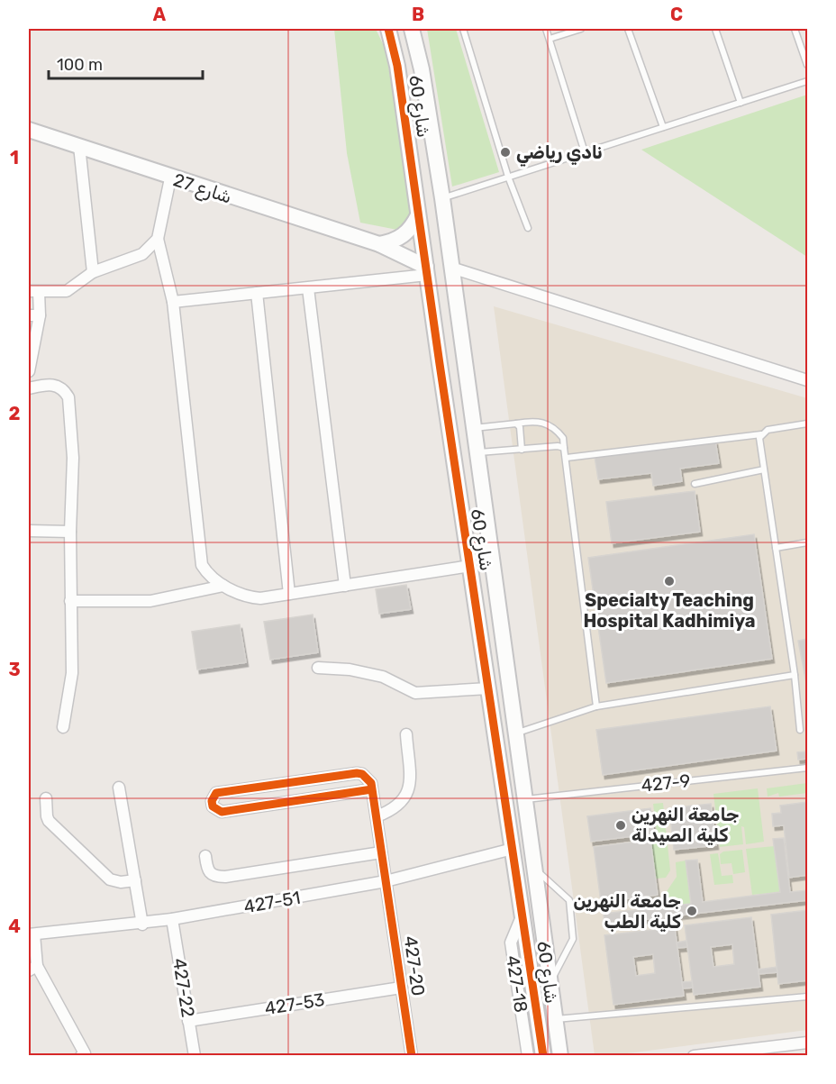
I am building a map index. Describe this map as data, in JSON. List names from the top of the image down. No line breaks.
{"streets":{"street":["شارع 60","شارع 27","427-51","427-20","427-18","427-22","427-53"],"lane":["427-9"]},"crossings":[["شارع 60","شارع 27"],["شارع 60","427-9"],["شارع 60","427-51"],["شارع 60","427-18"],["427-51","427-20"],["427-51","427-22"],["427-20","427-53"],["427-22","427-53"]],"places":["نادي رياضي","Specialty Teaching Hospital Kadhimiya","جامعة النهرين كلية الصيدلة","جامعة النهرين كلية الطب"],"scale_bar":"100 m","grid":{"columns":["A","B","C"],"rows":["1","2","3","4"]}}
